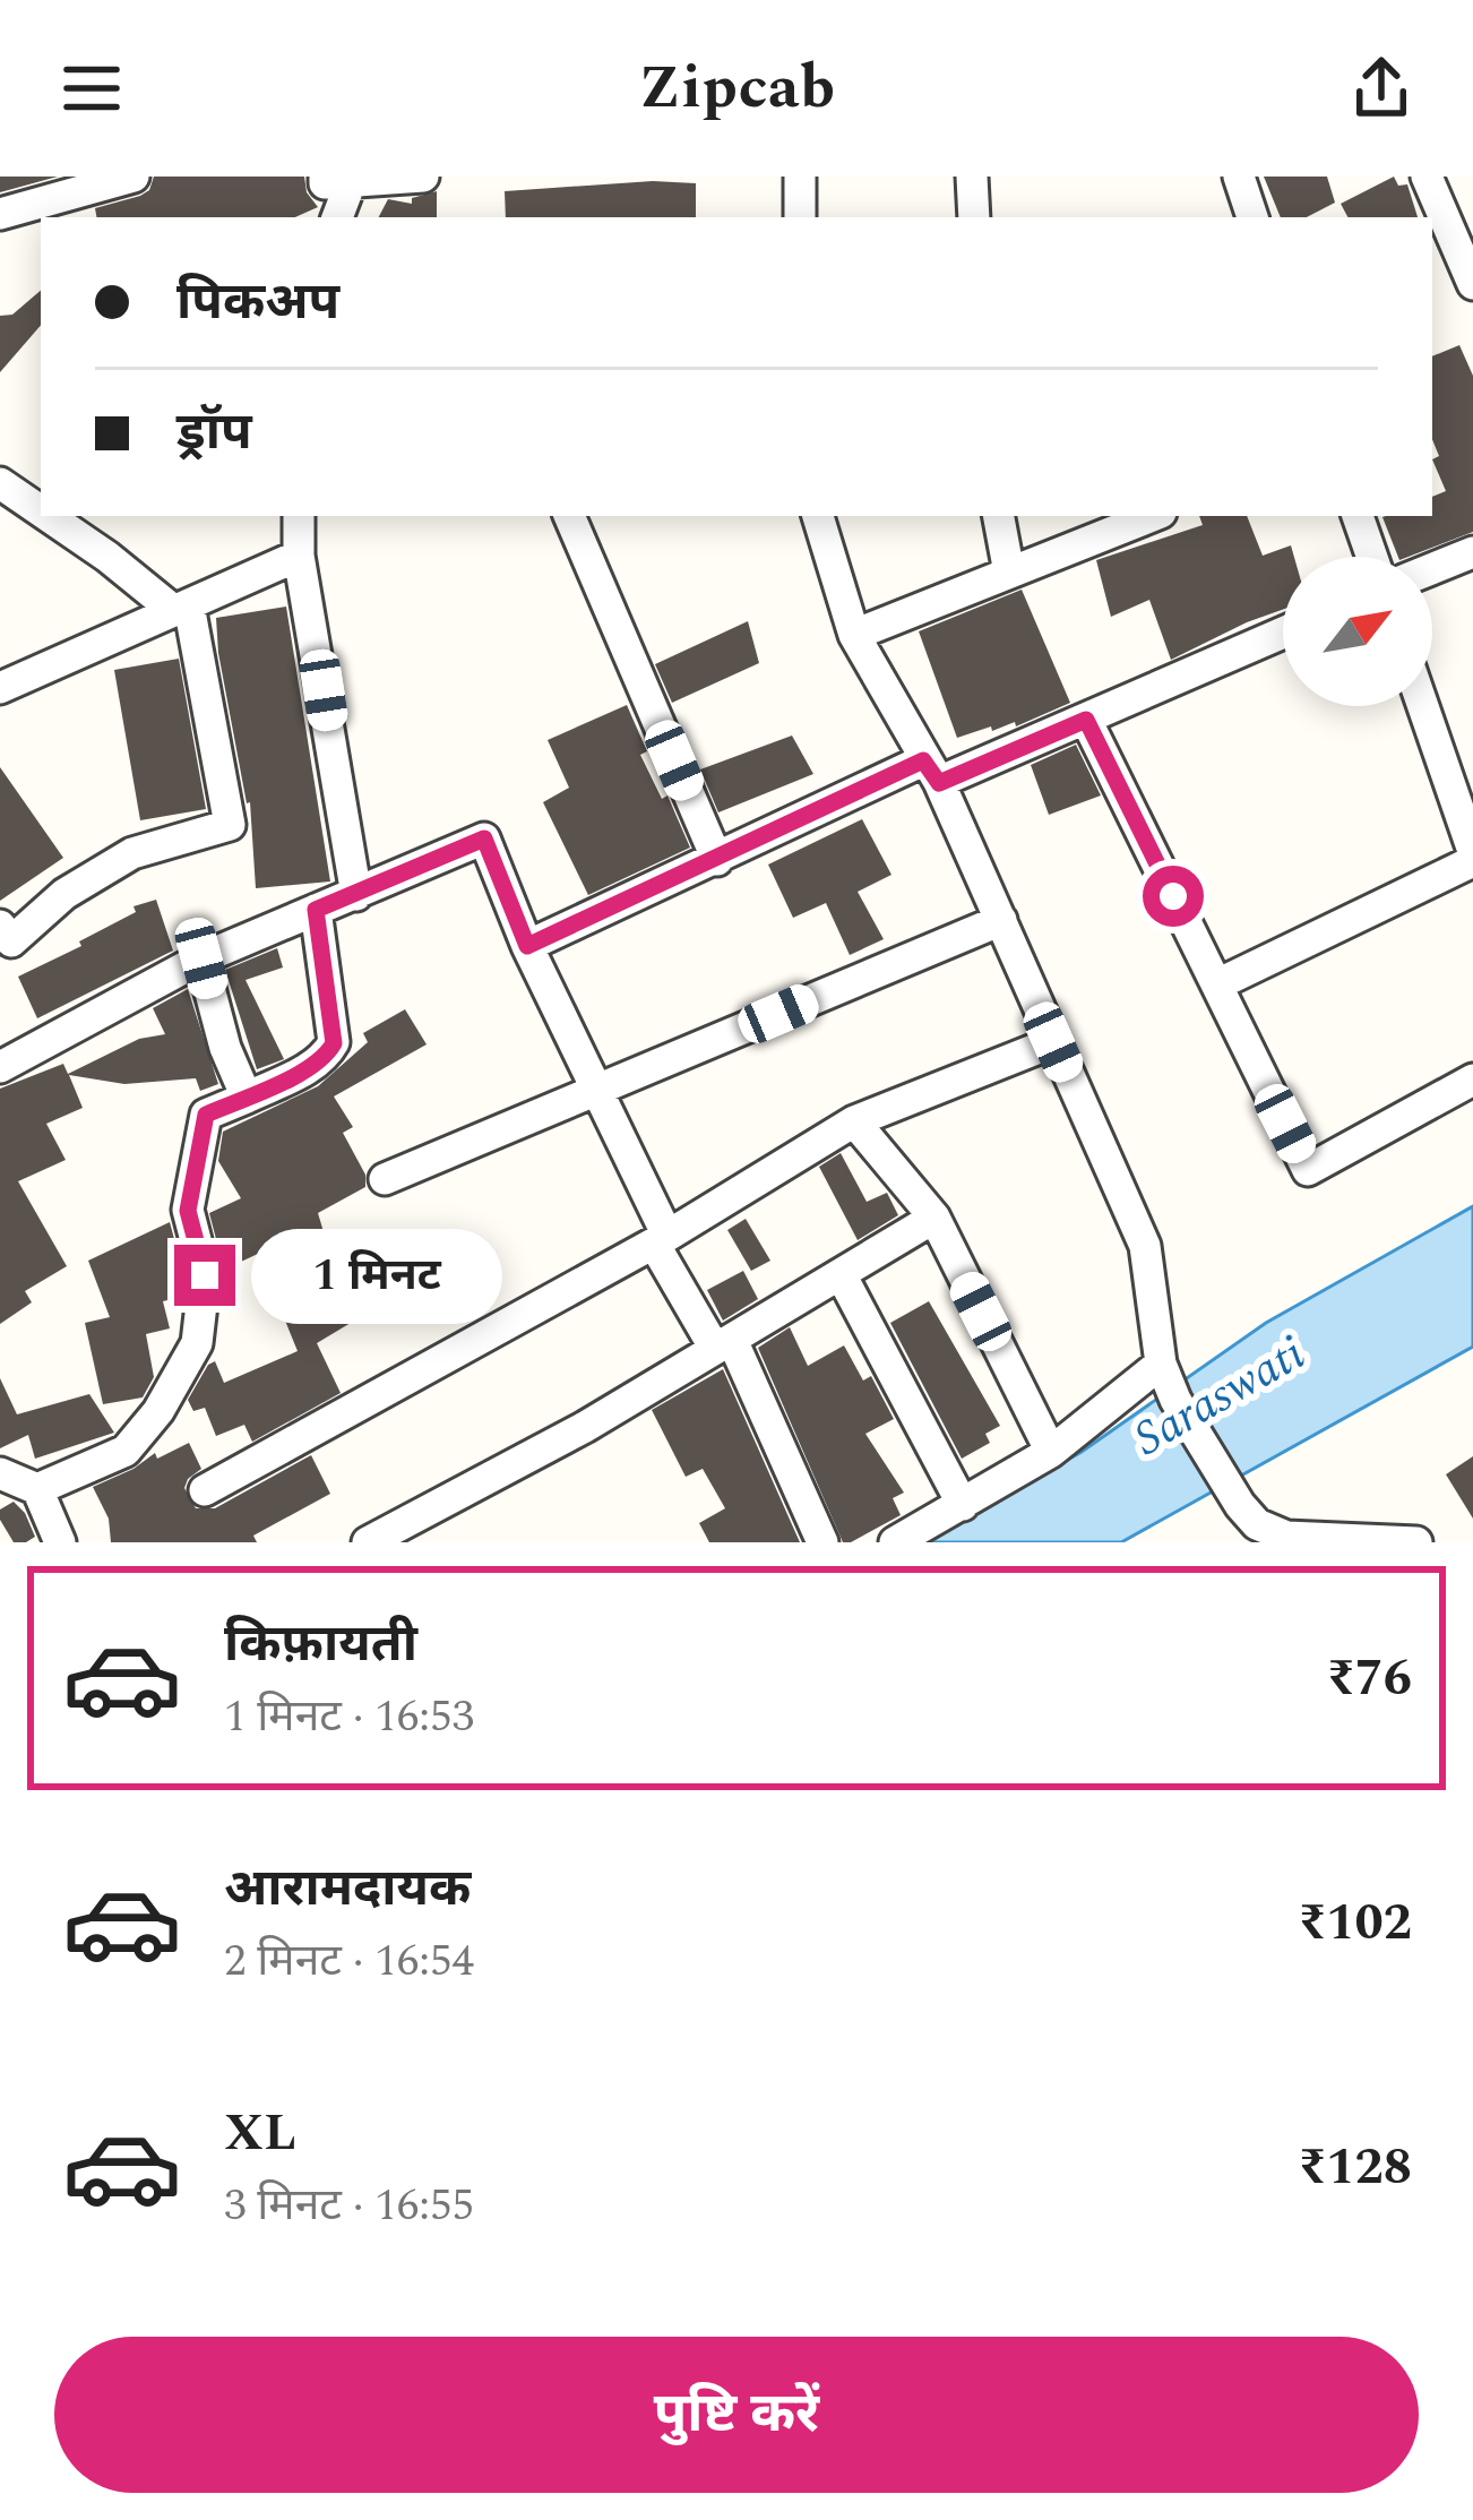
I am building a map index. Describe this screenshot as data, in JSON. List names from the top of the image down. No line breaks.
{"water":["Saraswati"],"north":"top right","page":{"header":"Zipcab","banner":["पिकअप","ड्रॉप"],"bubble":"1 मिनट","list":[{"name":"किफ़ायती","note":"1 मिनट · 16:53","value":"₹76"},{"name":"आरामदायक","note":"2 मिनट · 16:54","value":"₹102"},{"name":"XL","note":"3 मिनट · 16:55","value":"₹128"}],"buttons":"पुष्टि करें"}}
